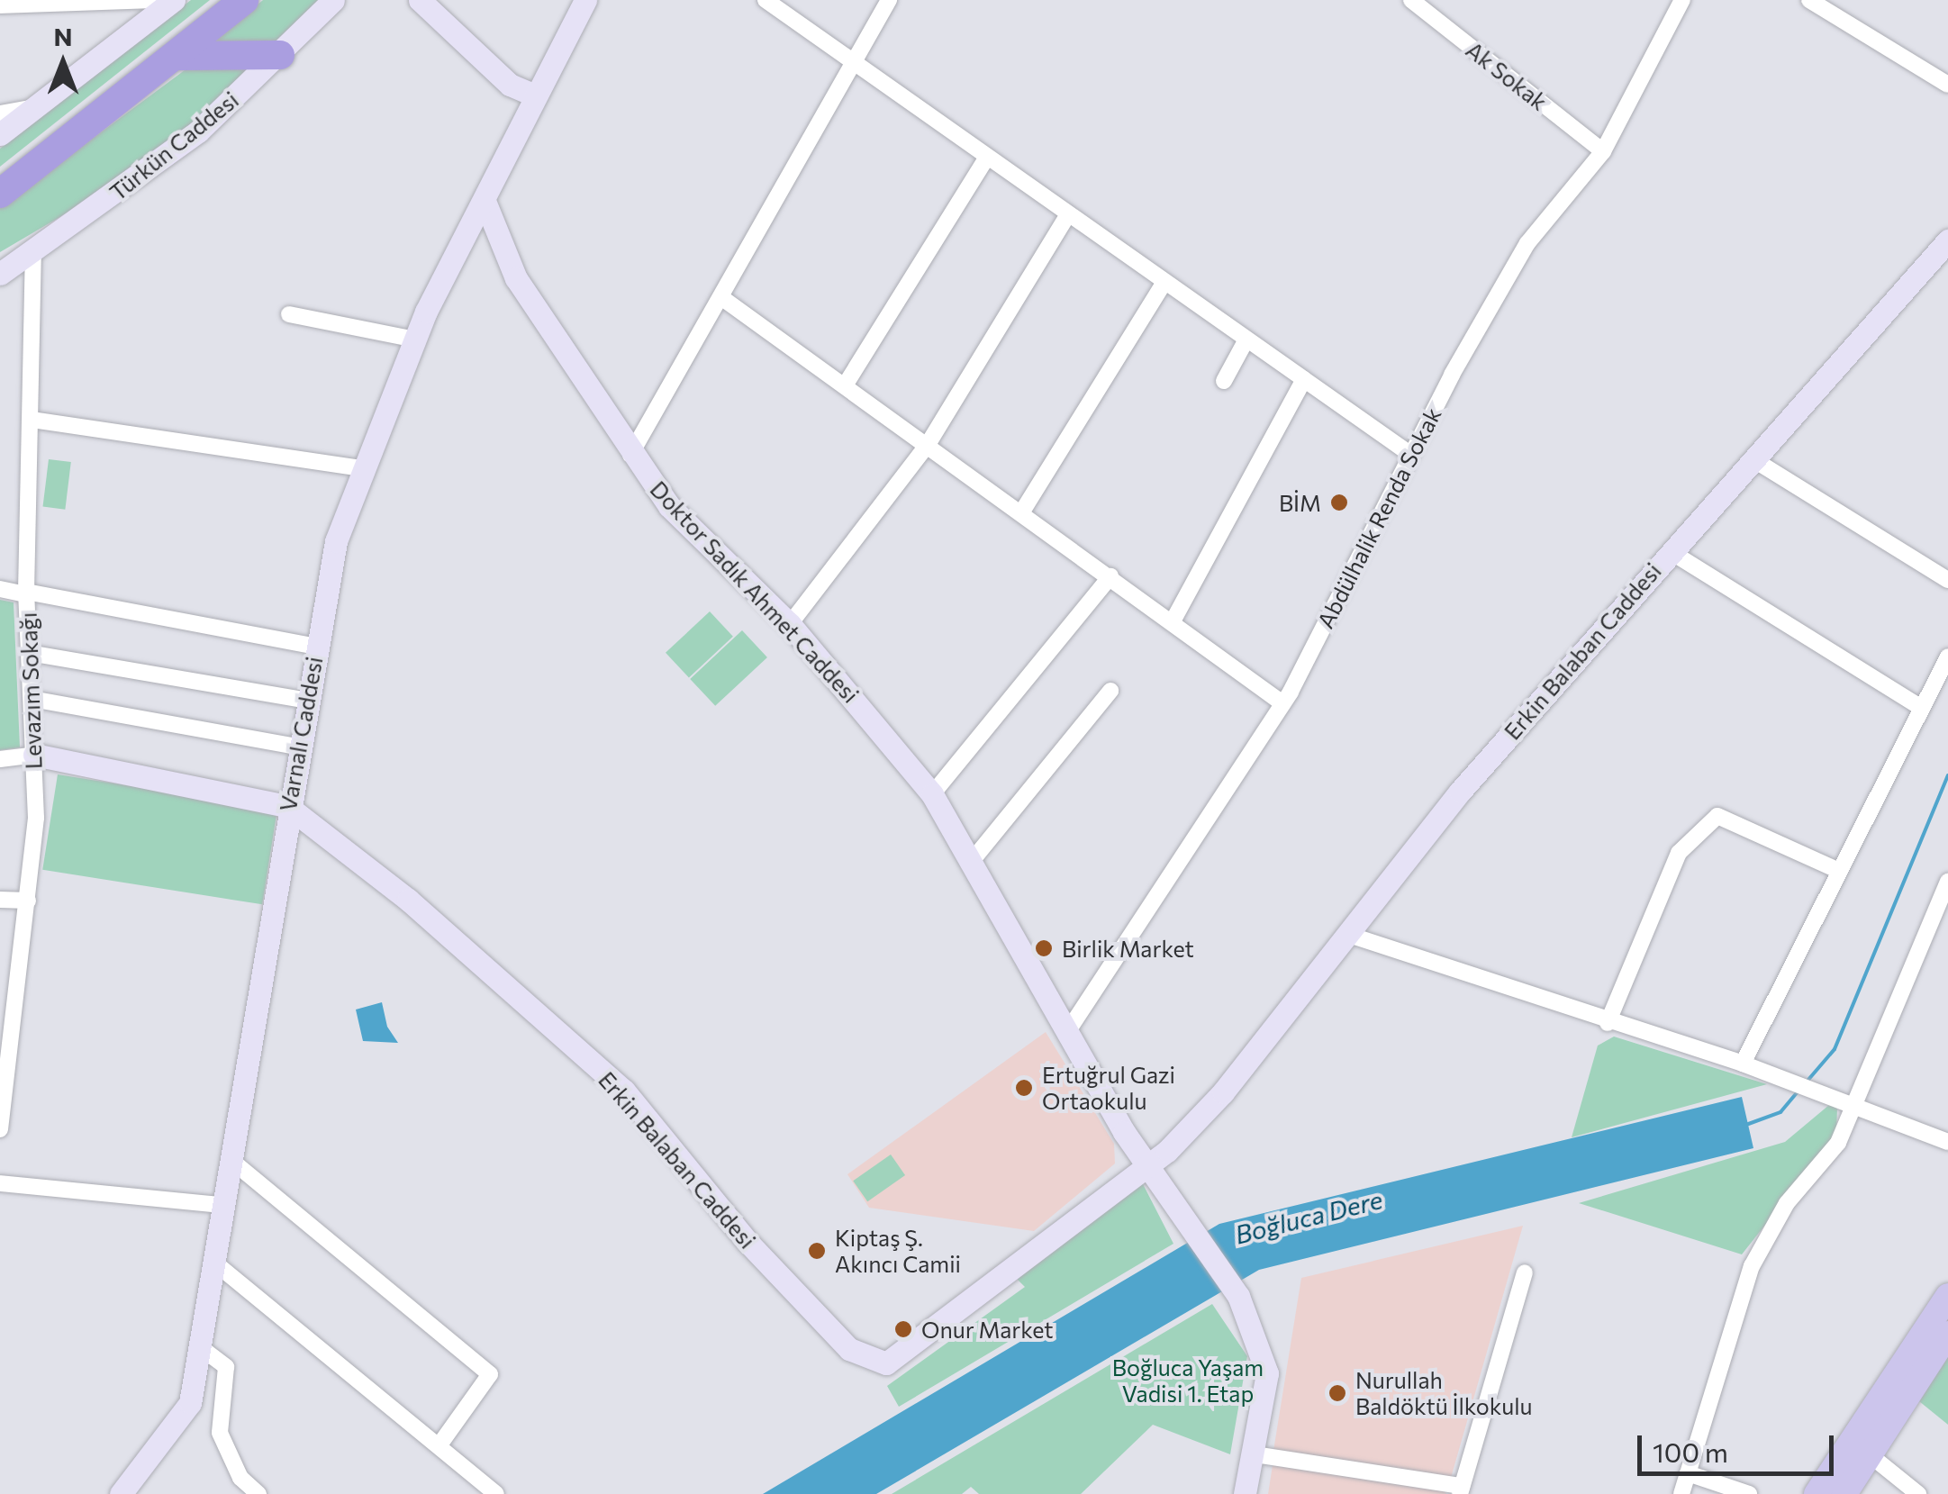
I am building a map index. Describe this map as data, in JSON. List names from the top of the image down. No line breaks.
{"streets":{"street":["Ak Sokak","Türkün Caddesi","Abdülhalik Renda Sokak","Doktor Sadık Ahmet Caddesi","Erkin Balaban Caddesi","Levazım Sokağı","Varnalı Caddesi"]},"crossings":[["Ak Sokak","Abdülhalik Renda Sokak"],["Türkün Caddesi","Levazım Sokağı"],["Abdülhalik Renda Sokak","Doktor Sadık Ahmet Caddesi"],["Doktor Sadık Ahmet Caddesi","Erkin Balaban Caddesi"],["Doktor Sadık Ahmet Caddesi","Varnalı Caddesi"],["Erkin Balaban Caddesi","Levazım Sokağı"],["Erkin Balaban Caddesi","Varnalı Caddesi"]],"water":["Boğluca Dere"],"parks":["Boğluca Yaşam Vadisi 1. Etap"],"places":["BİM","Birlik Market","Ertuğrul Gazi Ortaokulu","Kiptaş Ş. Akıncı Camii","Onur Market","Nurullah Baldöktü İlkokulu"],"scale_bar":"100 m","north":"top"}
